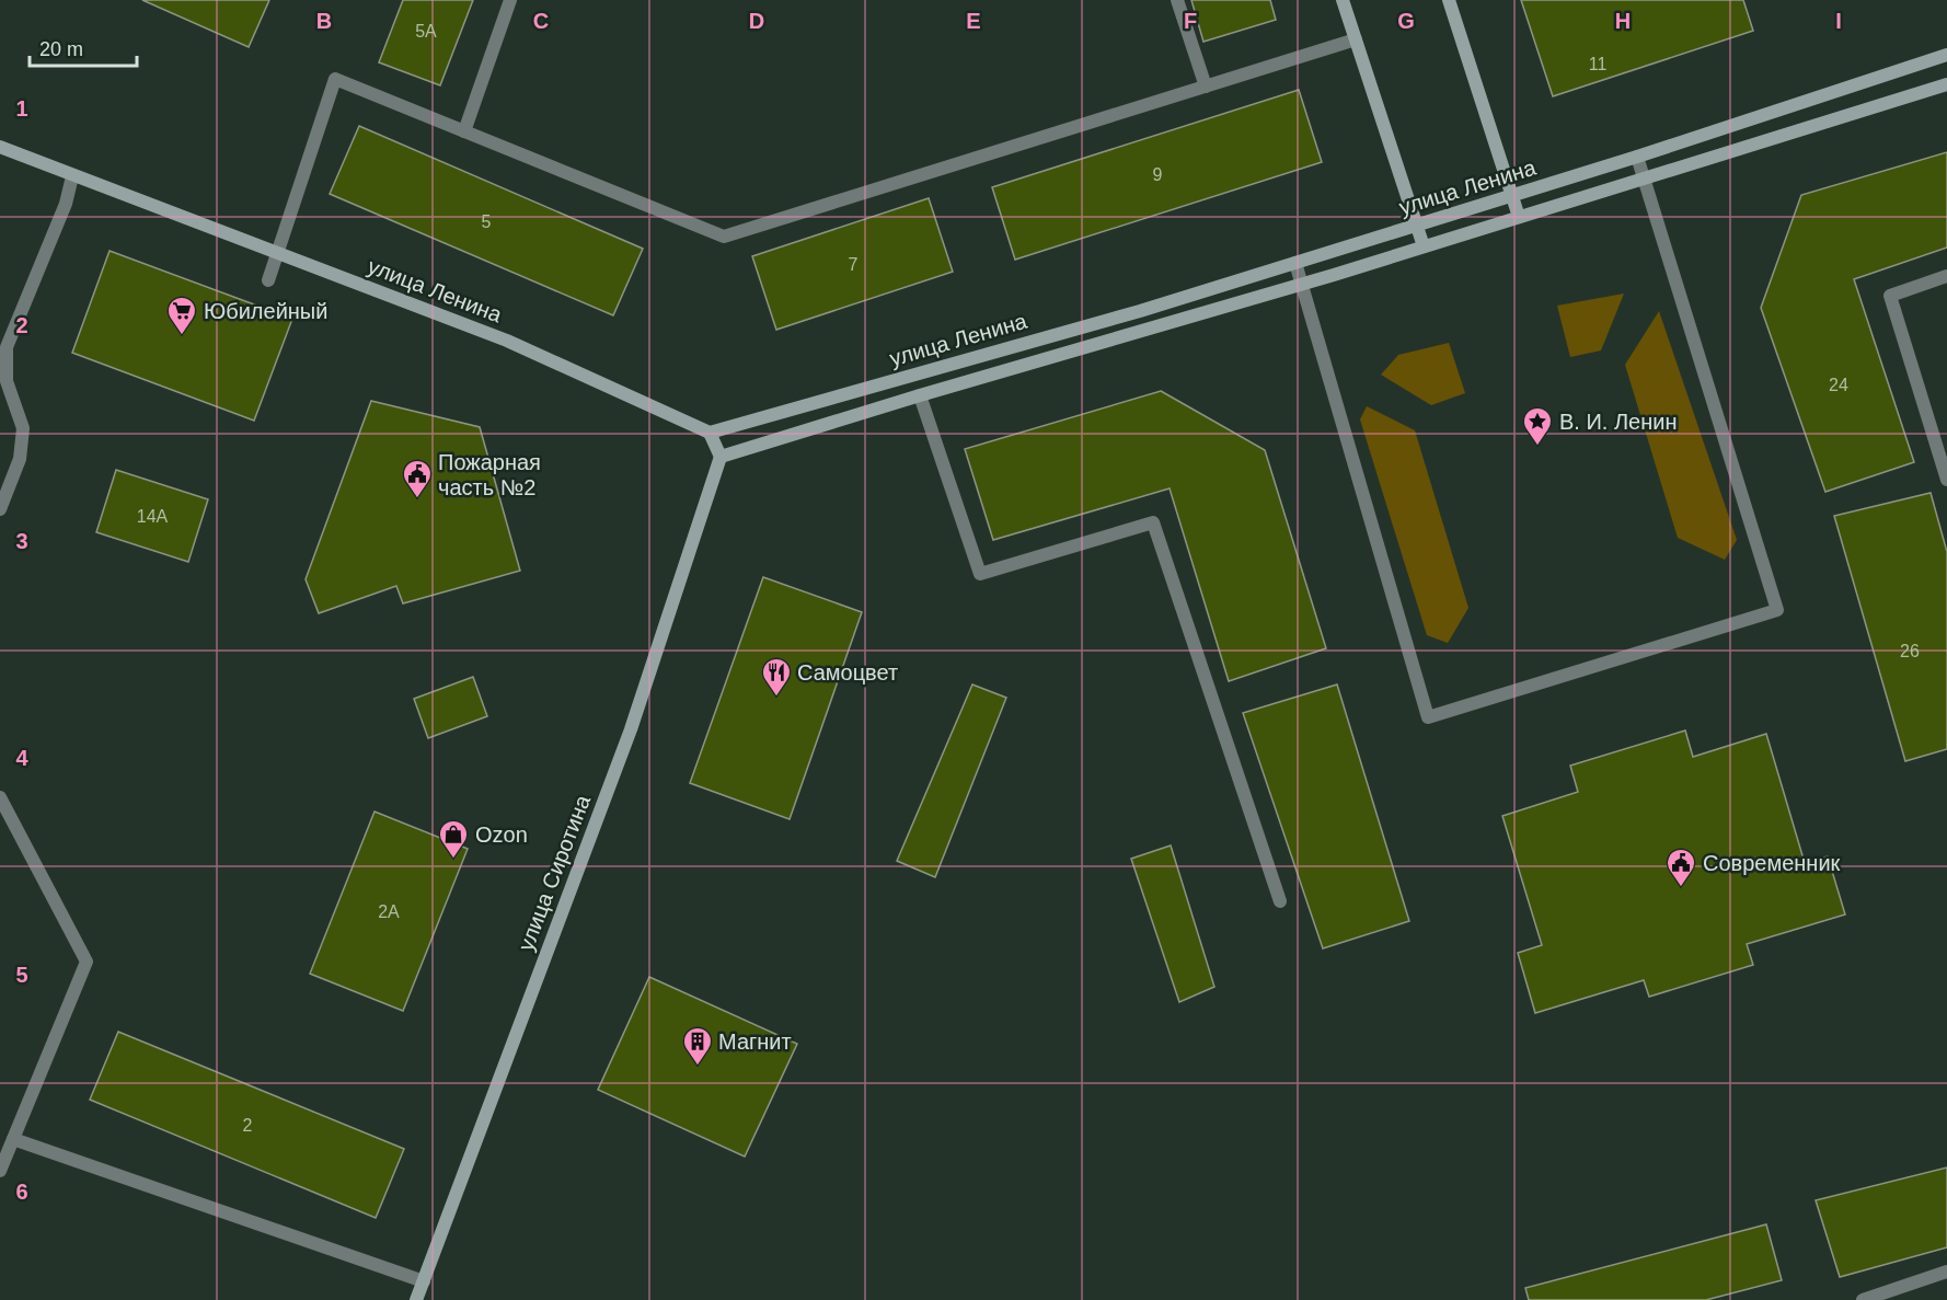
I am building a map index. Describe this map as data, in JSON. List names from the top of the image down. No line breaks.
{"streets":{"main road":["улица Ленина","улица Сиротина"]},"places":{"supermarket":["Юбилейный"],"place":["В. И. Ленин"],"public building":["Пожарная часть №2","Современник"],"restaurant":["Самоцвет"],"shop":["Ozon"],"building":["Магнит"]},"house_numbers":["5А","11","9","5","7","24","14А","26","2А","2"],"scale_bar":"20 m","grid":{"columns":["B","C","D","E","F","G","H","I"],"rows":["1","2","3","4","5","6"]}}
